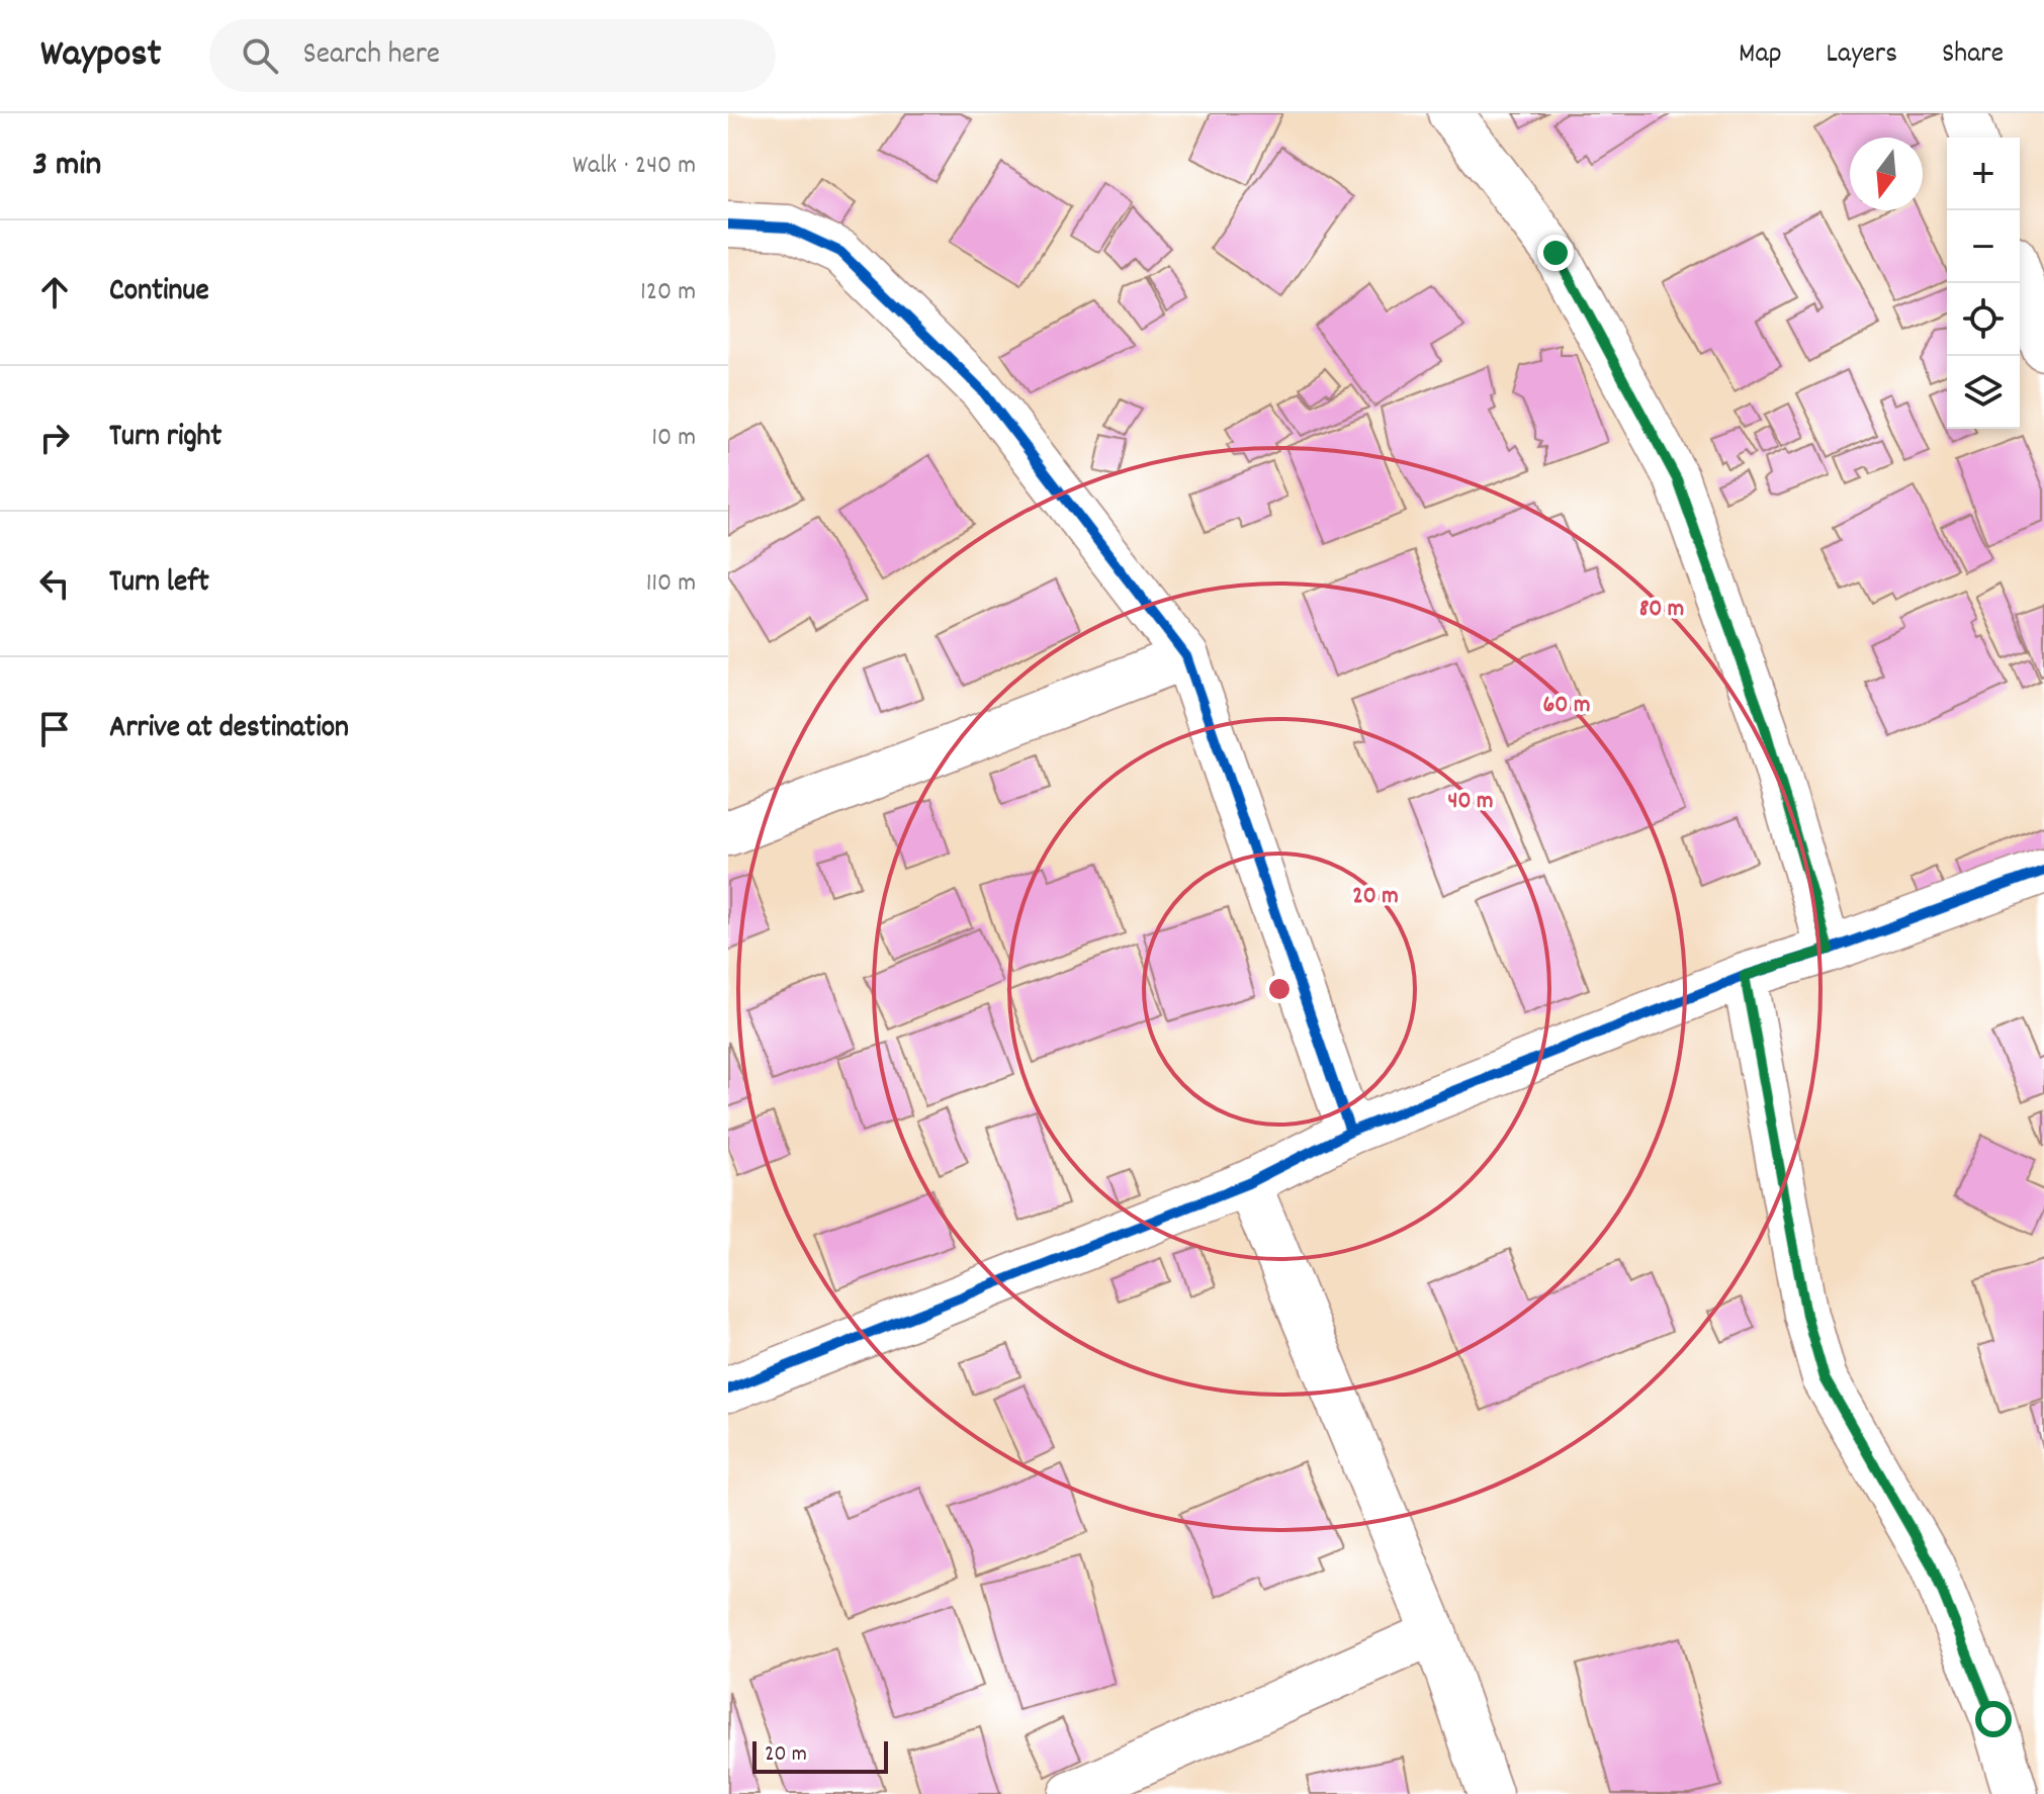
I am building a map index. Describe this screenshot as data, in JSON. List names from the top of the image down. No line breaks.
{"scale_bar":"20 m","north":"bottom","page":{"header":"Waypost","search":"Search here","nav":["Map","Layers","Share"],"heading":["3 min","Walk · 240 m"],"map_buttons":["+","−"],"list":[["Continue","120 m"],["Turn right","10 m"],["Turn left","110 m"],"Arrive at destination"],"scale":"20 m"},"rings":["80 m","60 m","40 m","20 m"]}
